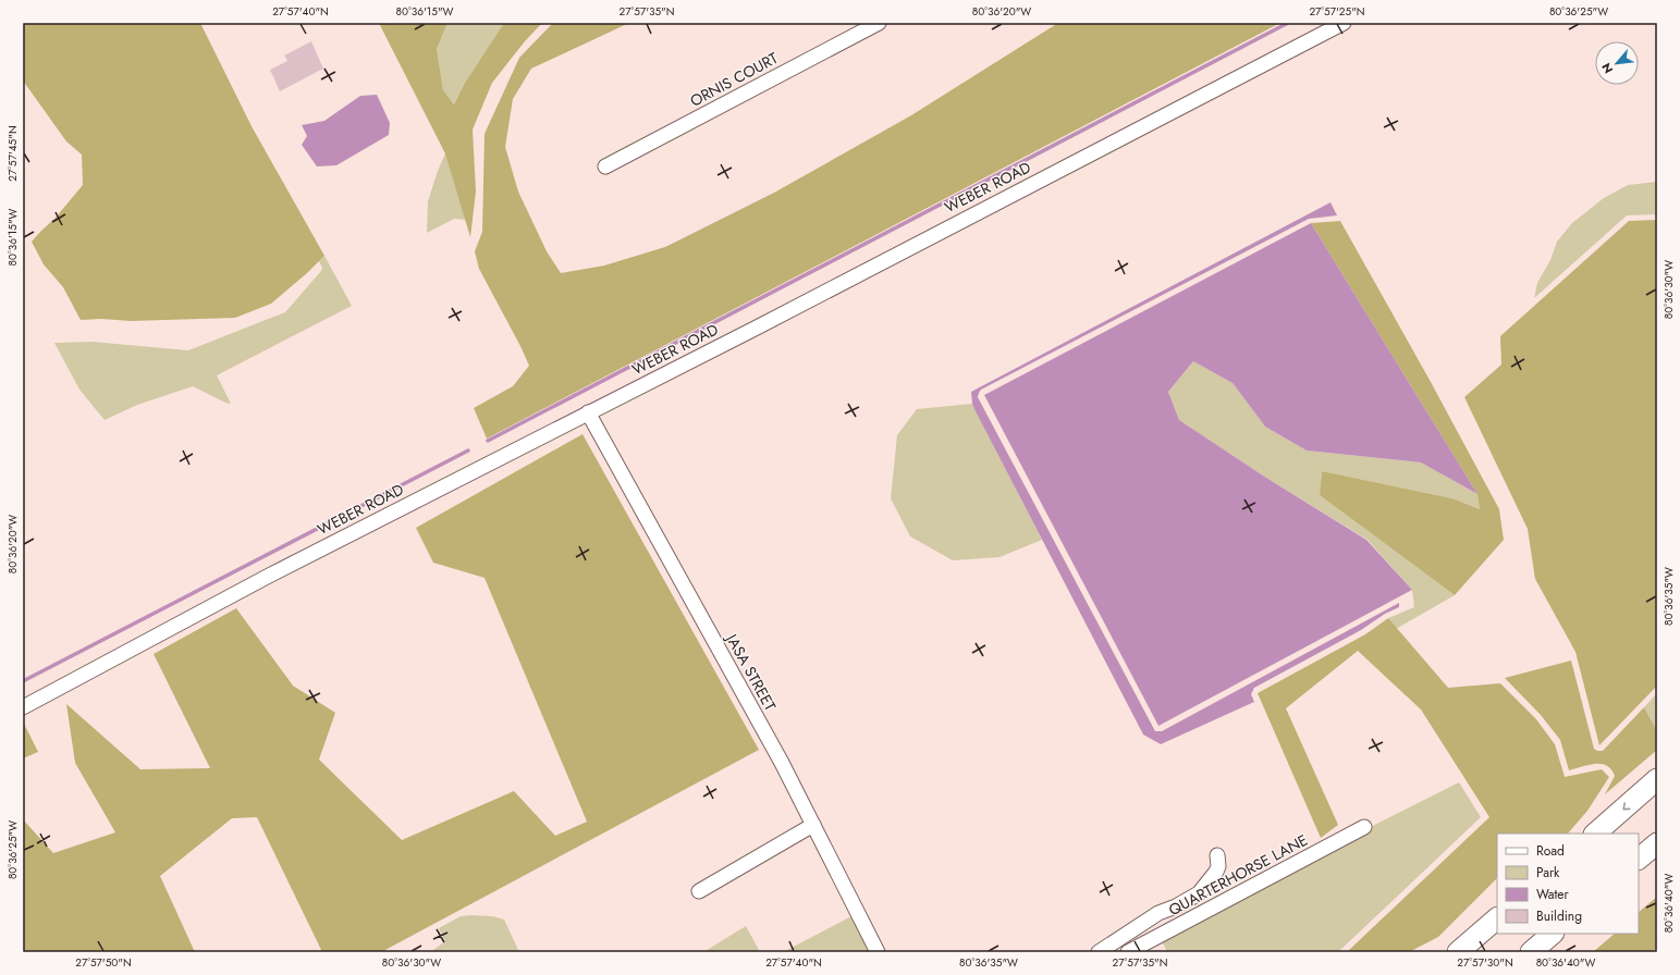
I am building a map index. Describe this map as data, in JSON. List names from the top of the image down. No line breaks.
{"streets":{"street":["ORNIS COURT","WEBER ROAD","JASA STREET","QUARTERHORSE LANE"]},"crossings":[["WEBER ROAD","JASA STREET"]],"legend":["Road","Park","Water","Building"],"north":"bottom left","coordinates":["27°57'40\"N","80°36'15\"W","27°57'35\"N","80°36'20\"W","27°57'25\"N","80°36'25\"W","27°57'45\"N","80°36'30\"W","80°36'35\"W","80°36'40\"W","27°57'50\"N","27°57'30\"N"]}
